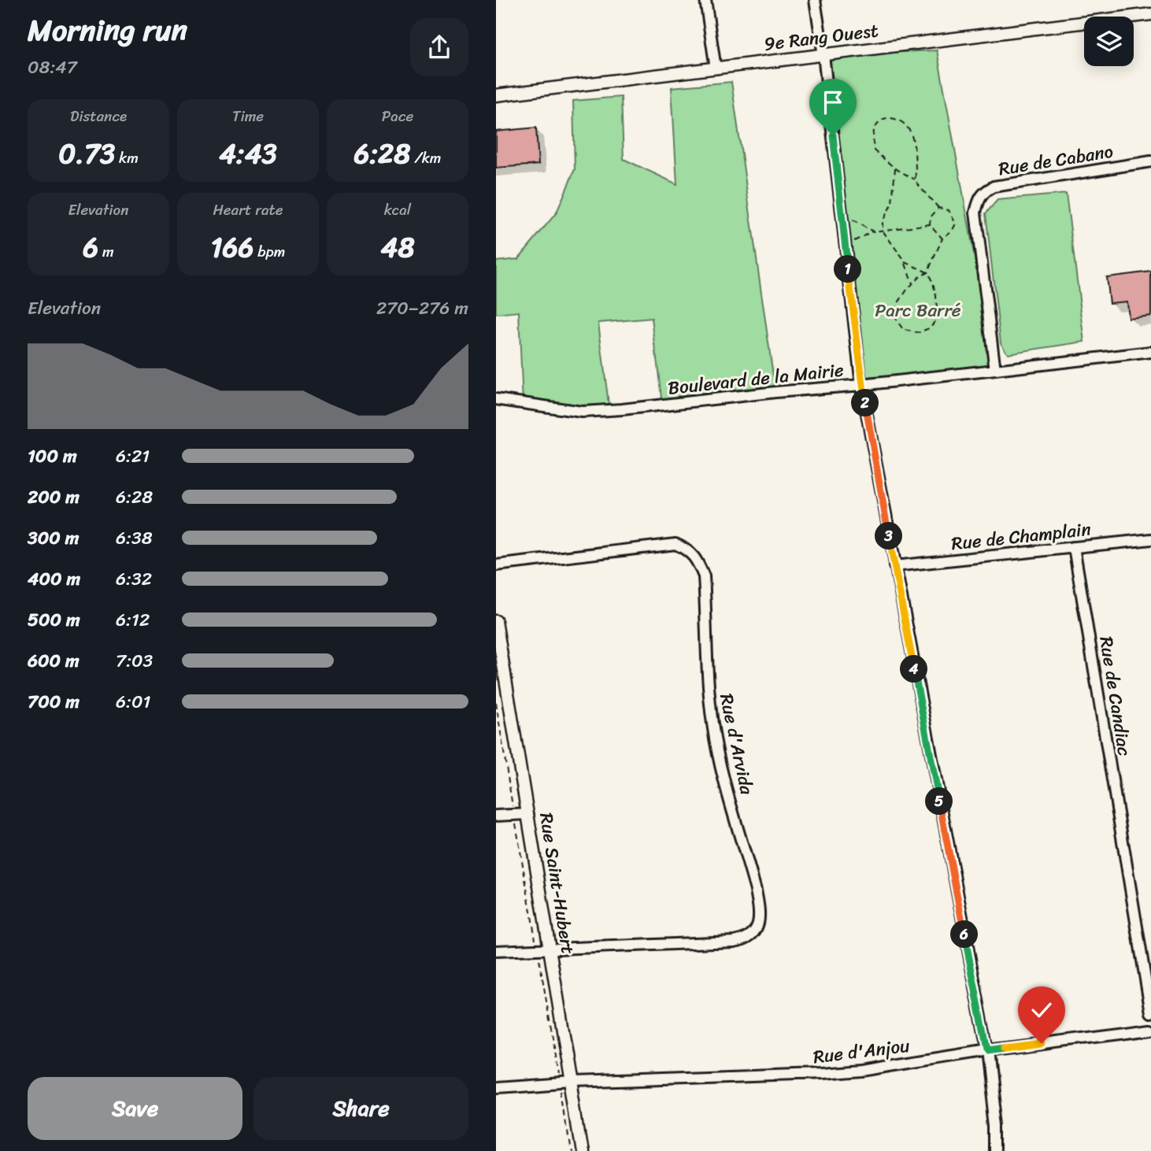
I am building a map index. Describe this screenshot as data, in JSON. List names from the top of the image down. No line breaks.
{"streets":{"street":["9e Rang Ouest","Rue de Cabano","Boulevard de la Mairie","Rue de Champlain","Rue de Candiac","Rue d'Arvida","Rue Saint-Hubert","Rue d'Anjou"]},"crossings":[["Rue de Cabano","Boulevard de la Mairie"],["Rue de Champlain","Rue de Candiac"],["Rue d'Arvida","Rue Saint-Hubert"],["Rue Saint-Hubert","Rue d'Anjou"]],"parks":["Parc Barré"],"page":{"heading":["Morning run","08:47"],"stats":[["Distance","0.73 km"],["Time","4:43"],["Pace","6:28 /km"],["Elevation","6 m"],["Heart rate","166 bpm"],["kcal","48"]],"pins":["1","2","3","4","5","6"],"chart":["Elevation","270–276 m"],"list":[{"name":"100 m","note":"6:21"},{"name":"200 m","note":"6:28"},{"name":"300 m","note":"6:38"},{"name":"400 m","note":"6:32"},{"name":"500 m","note":"6:12"},{"name":"600 m","note":"7:03"},{"name":"700 m","note":"6:01"}],"buttons":["Save","Share"]}}
